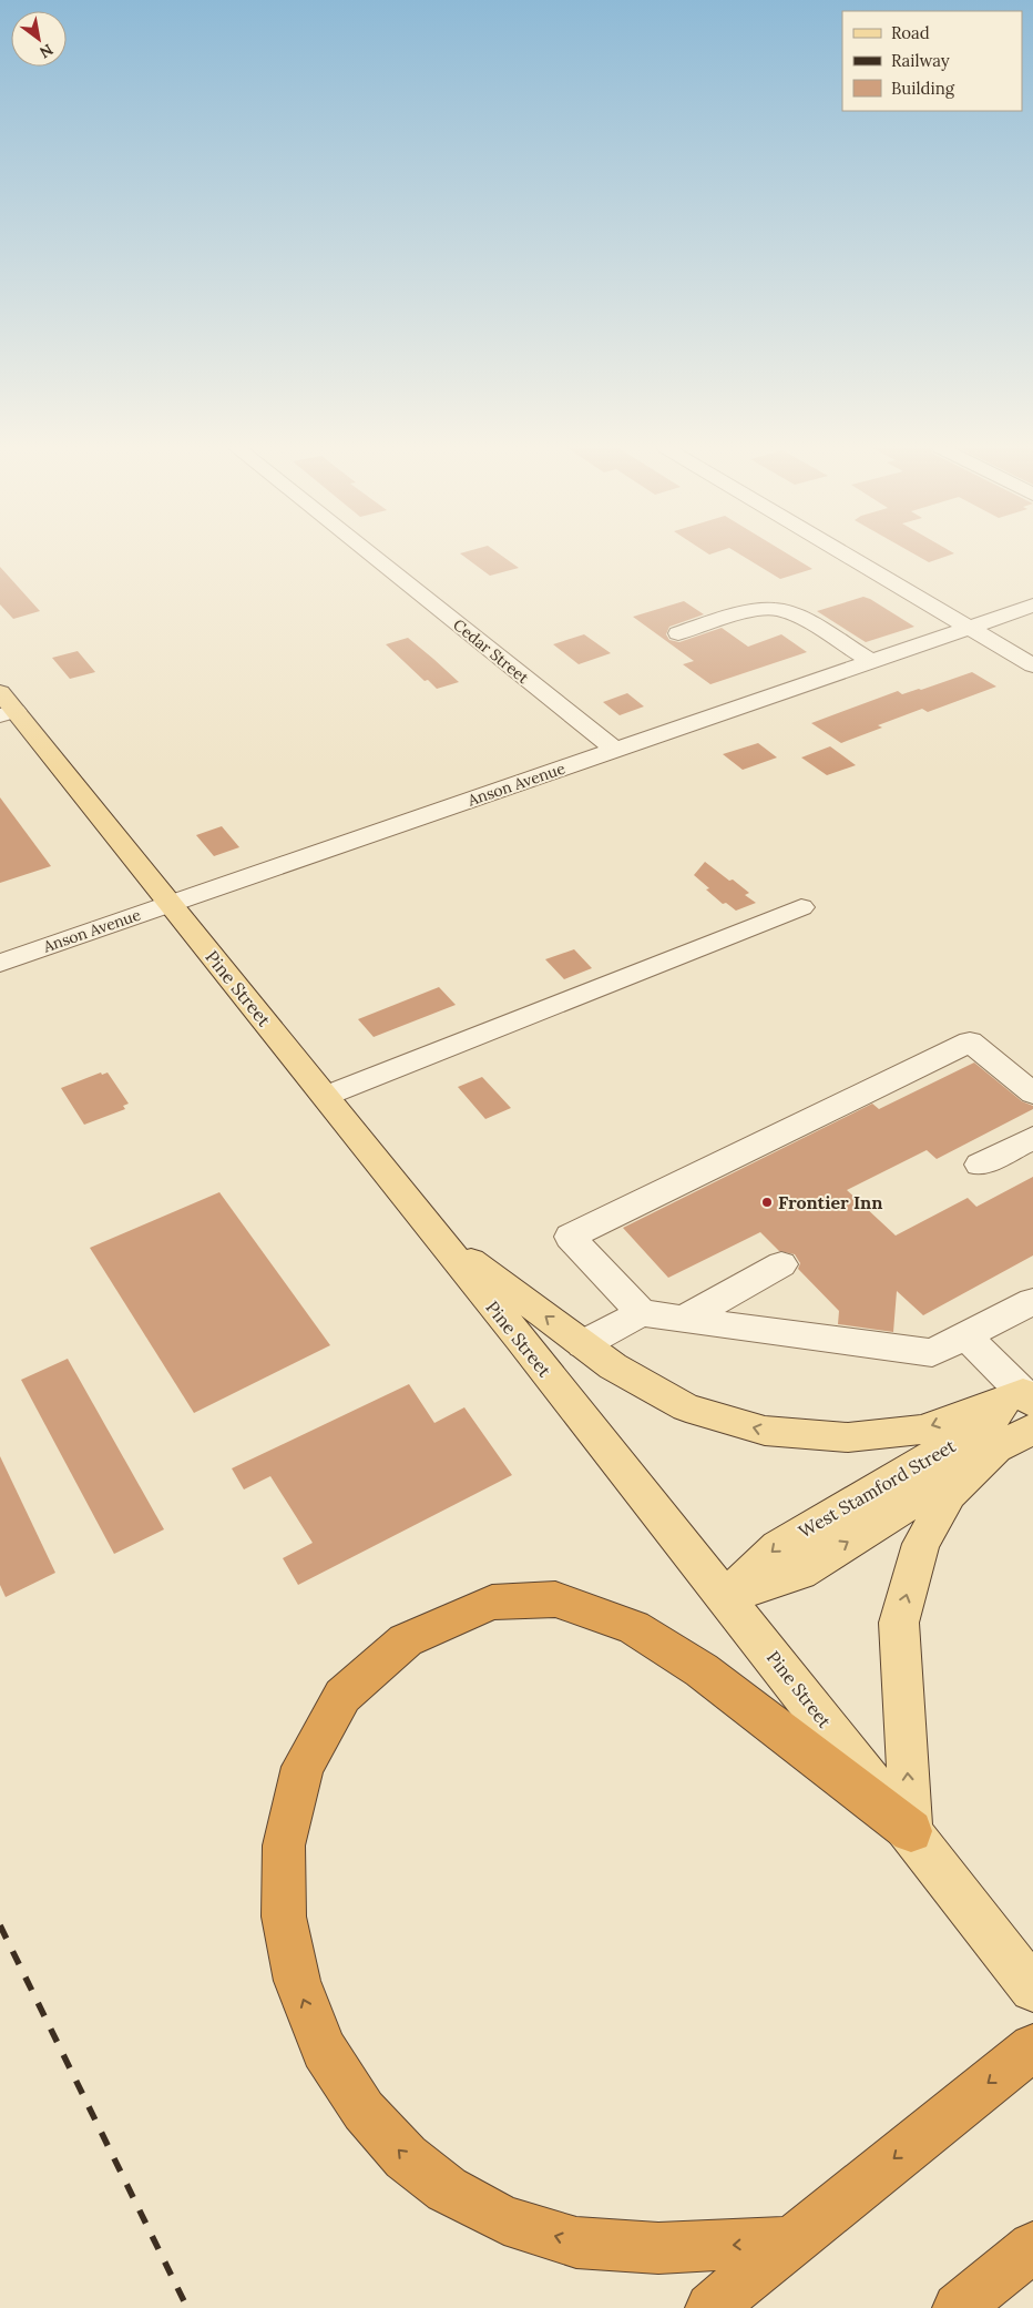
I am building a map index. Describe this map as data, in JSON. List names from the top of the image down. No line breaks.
{"streets":{"main road":["Pine Street","West Stamford Street"],"street":["Cedar Street","Anson Avenue"]},"crossings":[["Cedar Street","Anson Avenue"],["Anson Avenue","Pine Street"],["Pine Street","West Stamford Street"]],"places":["Frontier Inn"],"legend":["Road","Railway","Building"],"north":"bottom right"}
